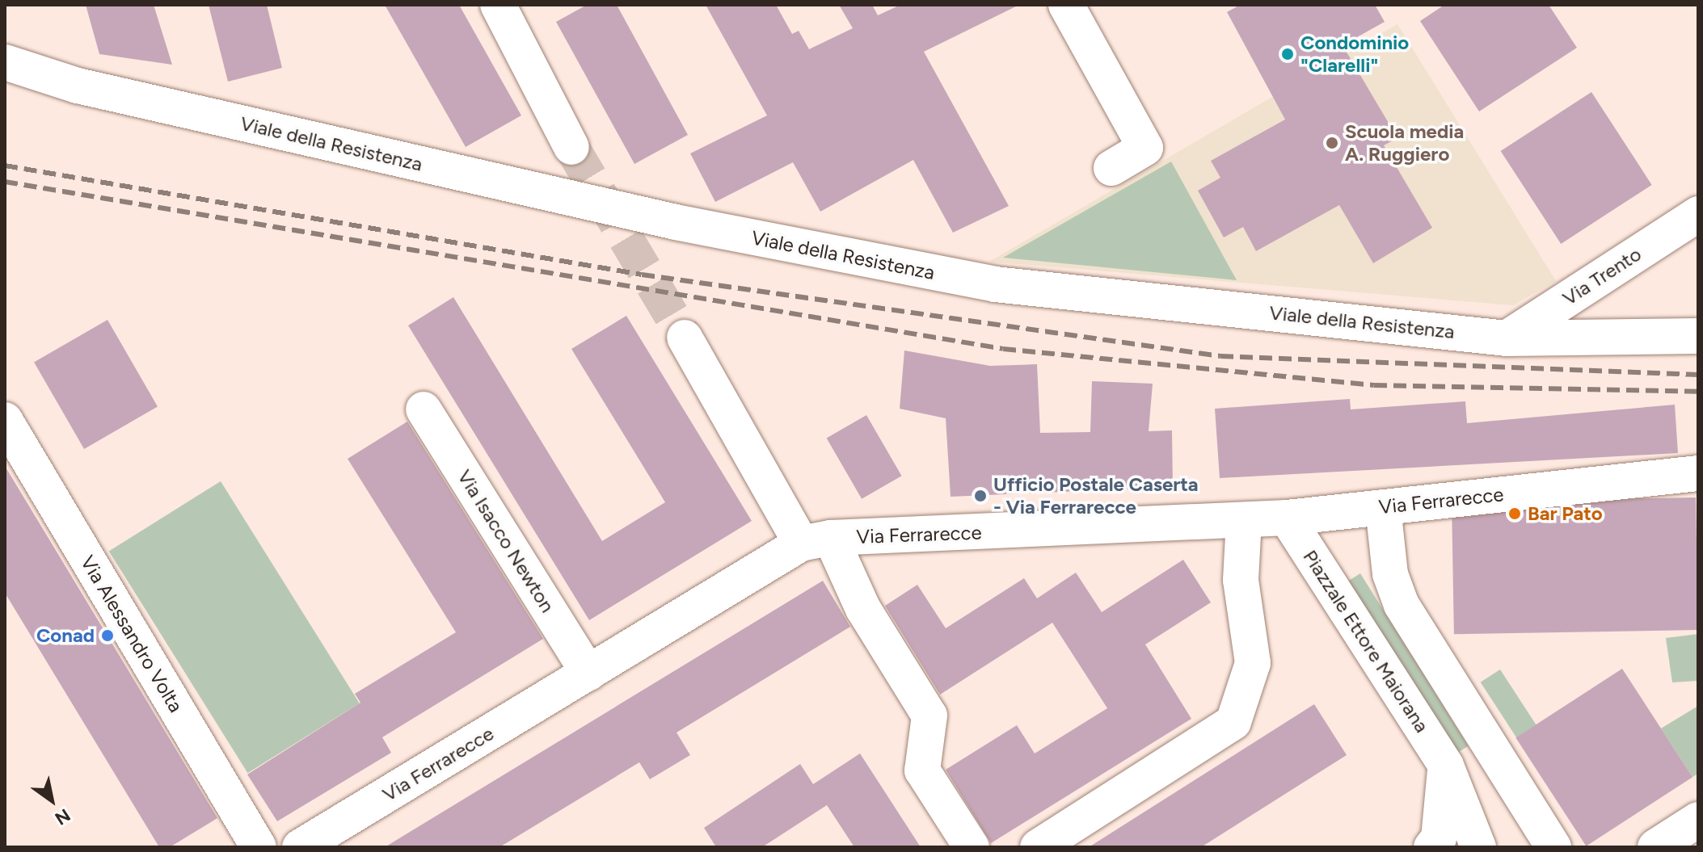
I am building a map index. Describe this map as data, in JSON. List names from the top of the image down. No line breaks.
{"streets":{"street":["Viale della Resistenza","Via Trento","Via Ferrarecce","Via Isacco Newton","Via Alessandro Volta","Piazzale Ettore Maiorana"]},"crossings":[["Viale della Resistenza","Via Trento"],["Via Ferrarecce","Via Isacco Newton"],["Via Ferrarecce","Piazzale Ettore Maiorana"]],"places":["Condominio \"Clarelli\"","Scuola media A. Ruggiero","Ufficio Postale Caserta - Via Ferrarecce","Bar Pato","Conad"],"north":"bottom right"}
